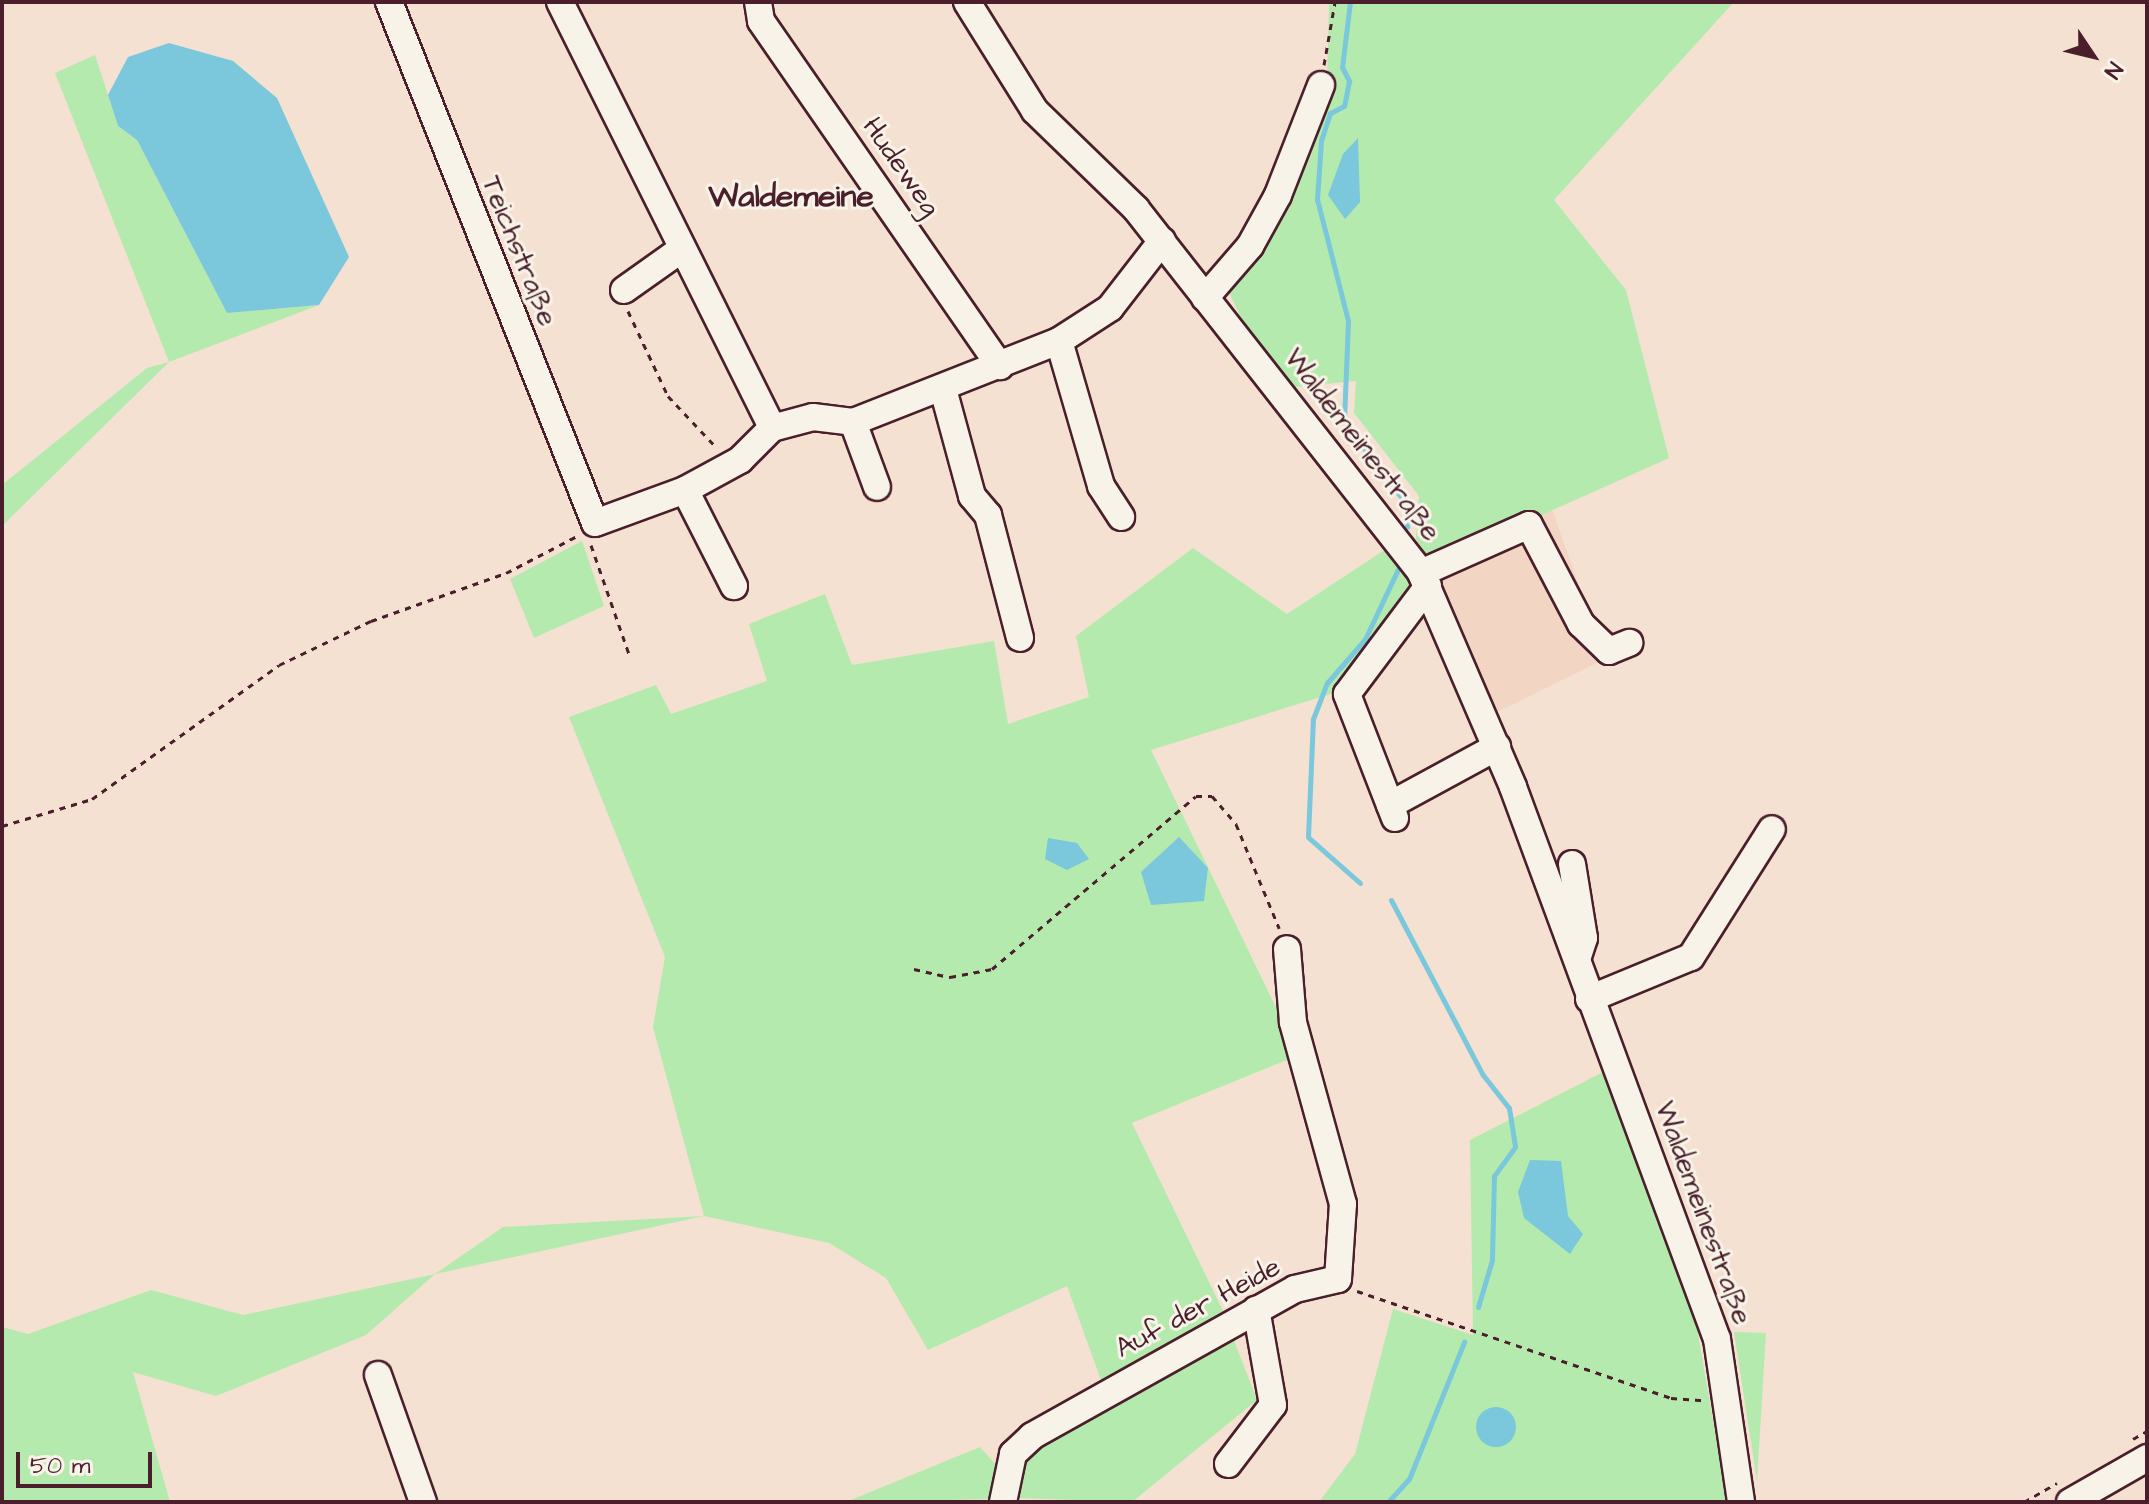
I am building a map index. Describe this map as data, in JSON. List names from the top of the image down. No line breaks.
{"streets":{"street":["Hudeweg","Teichstraße","Waldemeinestraße","Auf der Heide"]},"districts":["Waldemeine"],"scale_bar":"50 m","north":"bottom right"}
